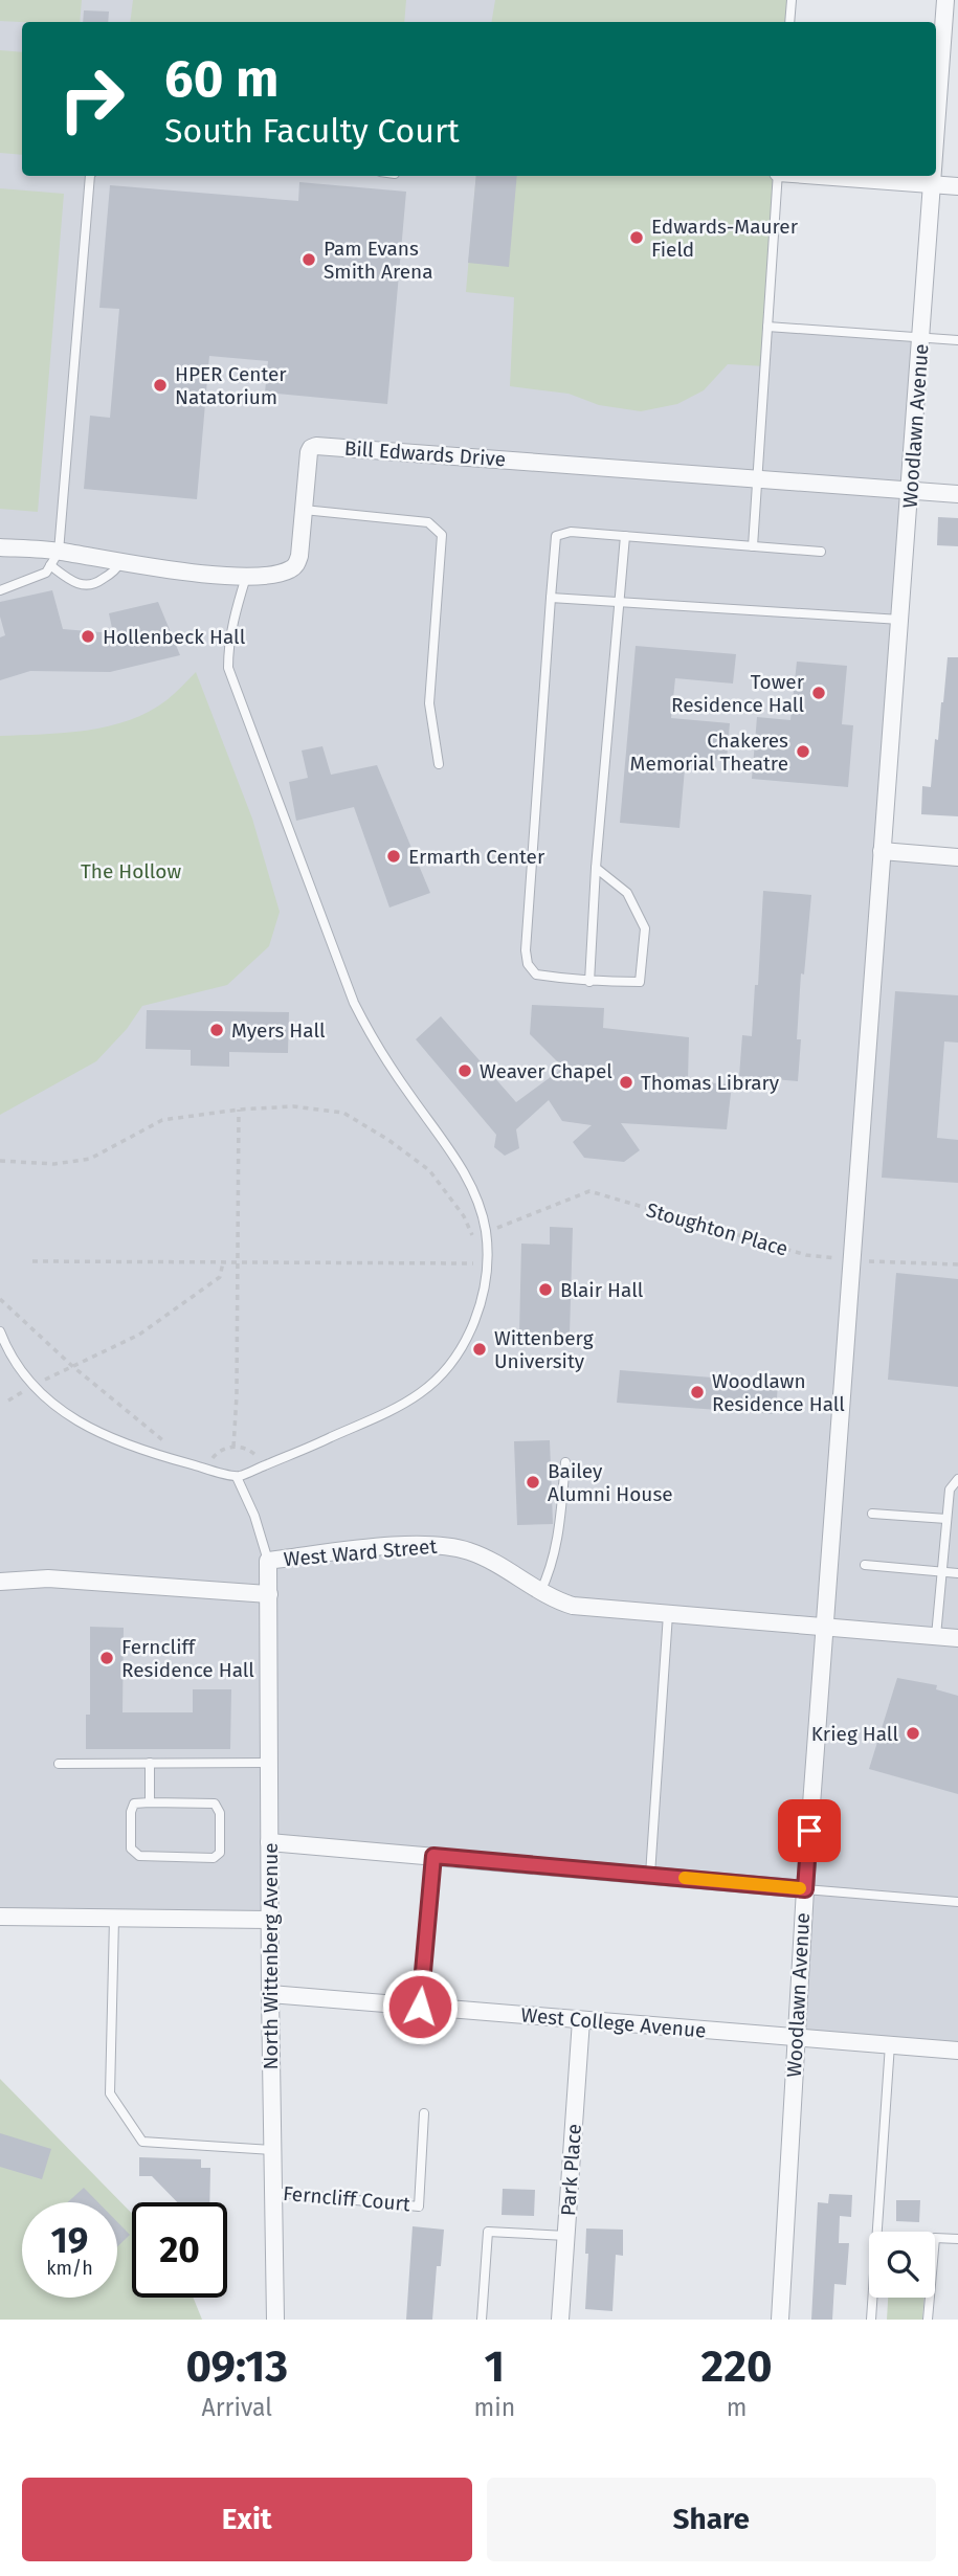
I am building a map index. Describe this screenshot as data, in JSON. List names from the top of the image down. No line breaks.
{"streets":{"street":["Woodlawn Avenue","Bill Edwards Drive","West Ward Street","North Wittenberg Avenue","West College Avenue","Park Place"],"lane":["Ferncliff Court"],"path":["Stoughton Place"]},"crossings":[["Woodlawn Avenue","Bill Edwards Drive"],["Woodlawn Avenue","Stoughton Place"],["Woodlawn Avenue","West Ward Street"],["Woodlawn Avenue","West College Avenue"],["West Ward Street","North Wittenberg Avenue"],["North Wittenberg Avenue","West College Avenue"],["North Wittenberg Avenue","Ferncliff Court"],["West College Avenue","Park Place"]],"parks":["The Hollow"],"places":["Edwards-Maurer Field","Pam Evans Smith Arena","HPER Center Natatorium","Hollenbeck Hall","Tower Residence Hall","Chakeres Memorial Theatre","Ermarth Center","Myers Hall","Weaver Chapel","Thomas Library","Blair Hall","Wittenberg University","Woodlawn Residence Hall","Bailey Alumni House","Ferncliff Residence Hall","Krieg Hall"],"page":{"turn":["60 m","South Faculty Court"],"speed":"19 km/h","limit":"20","eta":["09:13","Arrival","1","min","220","m"],"buttons":["Exit","Share"]}}
